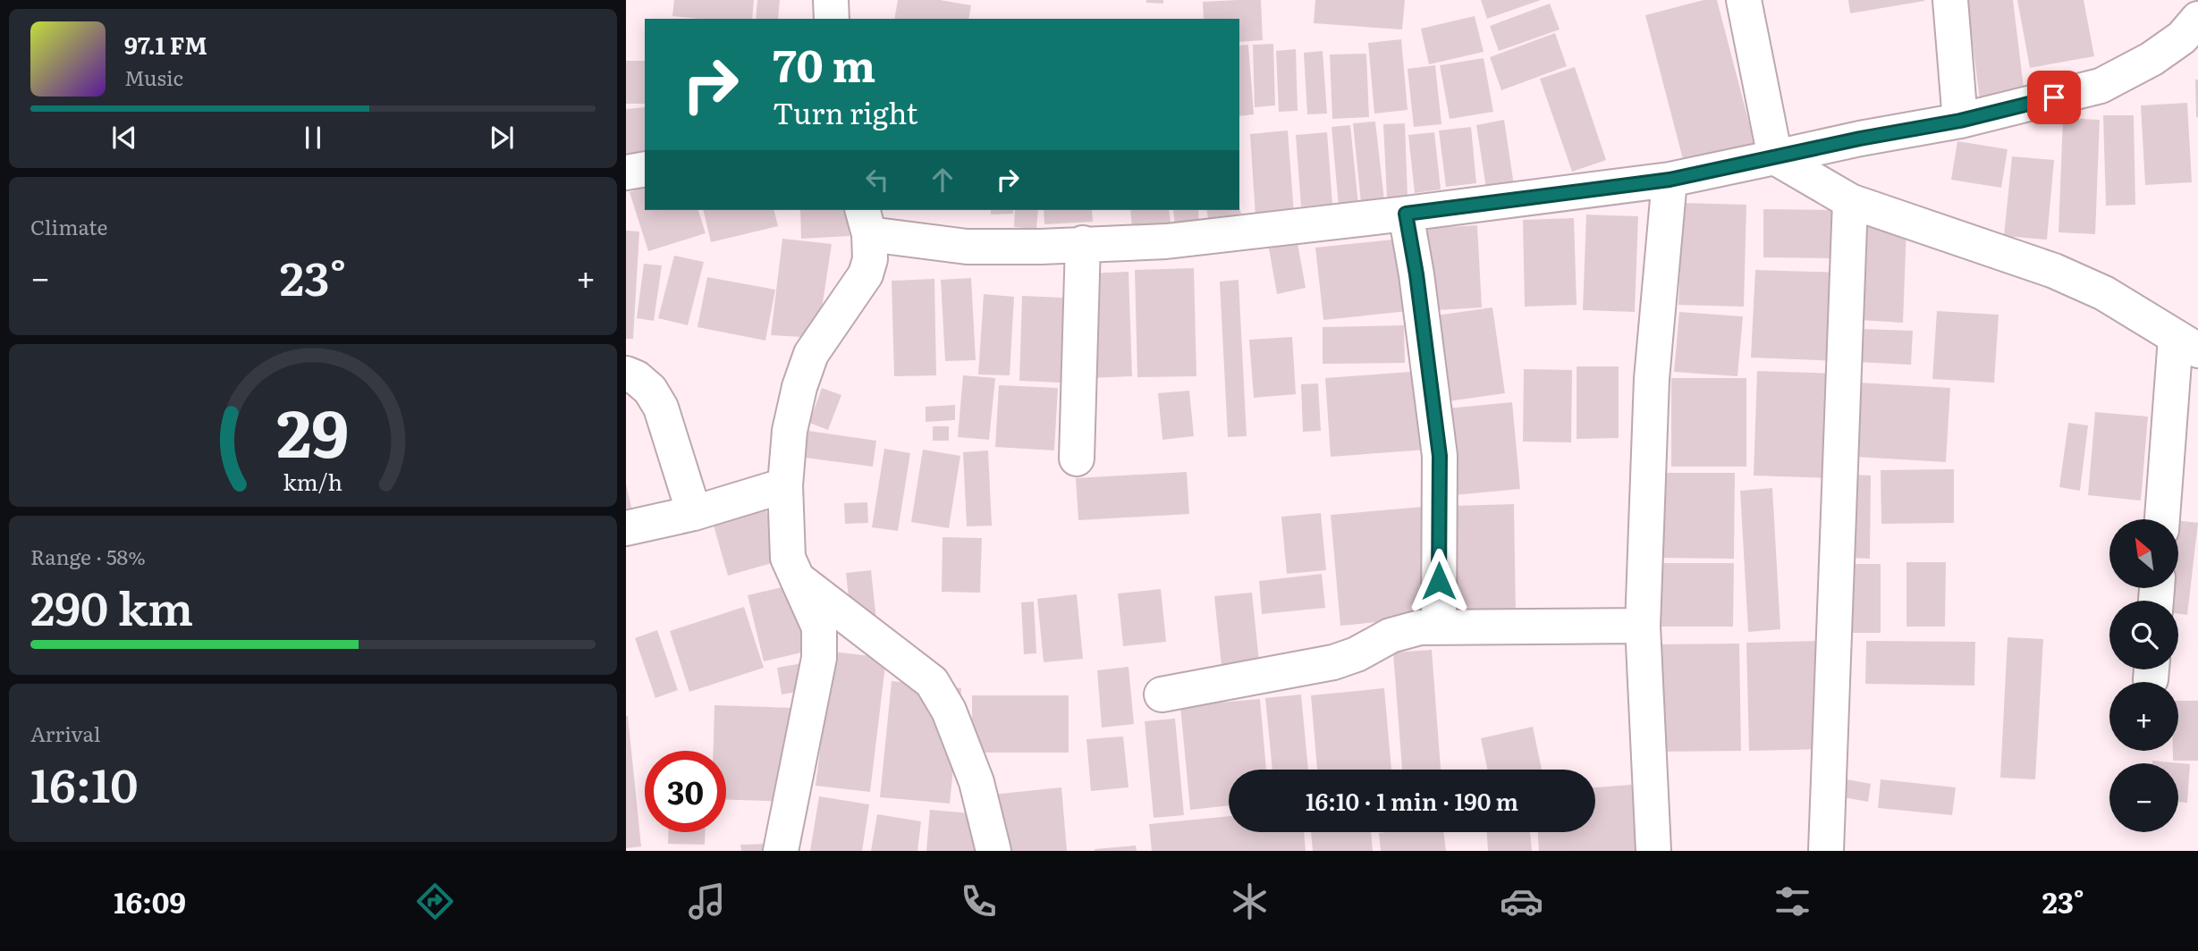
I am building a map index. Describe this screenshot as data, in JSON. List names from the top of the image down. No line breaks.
{"north":"top left","page":{"turn":["70 m","Turn right"],"song":["97.1 FM","Music"],"tile":["Climate",["Range · 58%","290 km"],["Arrival","16:10"]],"heat":["−","23°","+"],"map_buttons":["+","−"],"limit":"30","trip":"16:10 · 1 min · 190 m","tabs":["16:09","23°"],"gauge":["29","km/h"]}}
